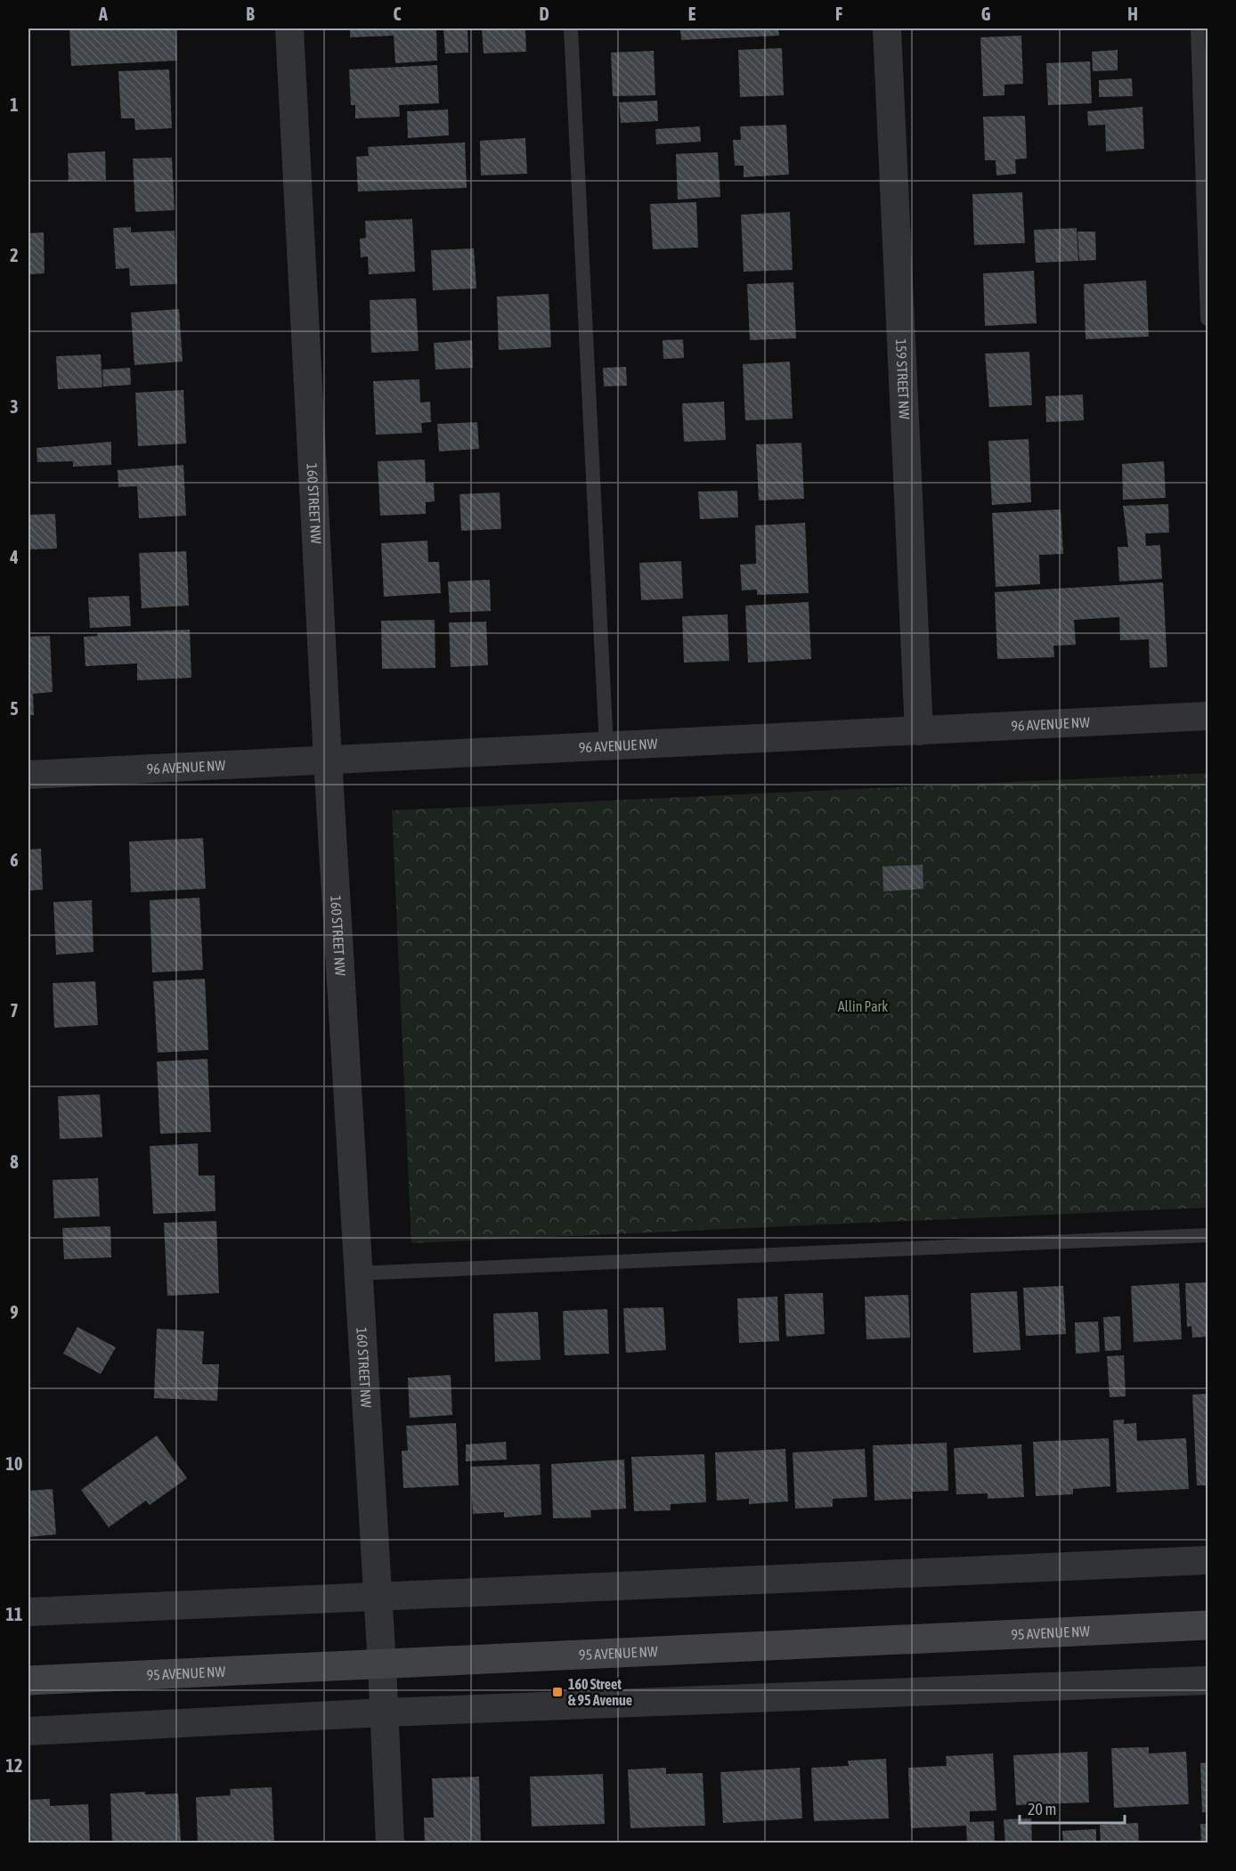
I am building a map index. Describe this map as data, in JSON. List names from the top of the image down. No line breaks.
{"streets":{"main road":["95 AVENUE NW"],"street":["159 STREET NW","160 STREET NW","96 AVENUE NW"]},"crossings":[["159 STREET NW","96 AVENUE NW"],["160 STREET NW","96 AVENUE NW"],["160 STREET NW","95 AVENUE NW"]],"parks":["Allin Park"],"places":{"transit":["160 Street & 95 Avenue"]},"scale_bar":"20 m","grid":{"columns":["A","B","C","D","E","F","G","H"],"rows":["1","2","3","4","5","6","7","8","9","10","11","12"]}}
